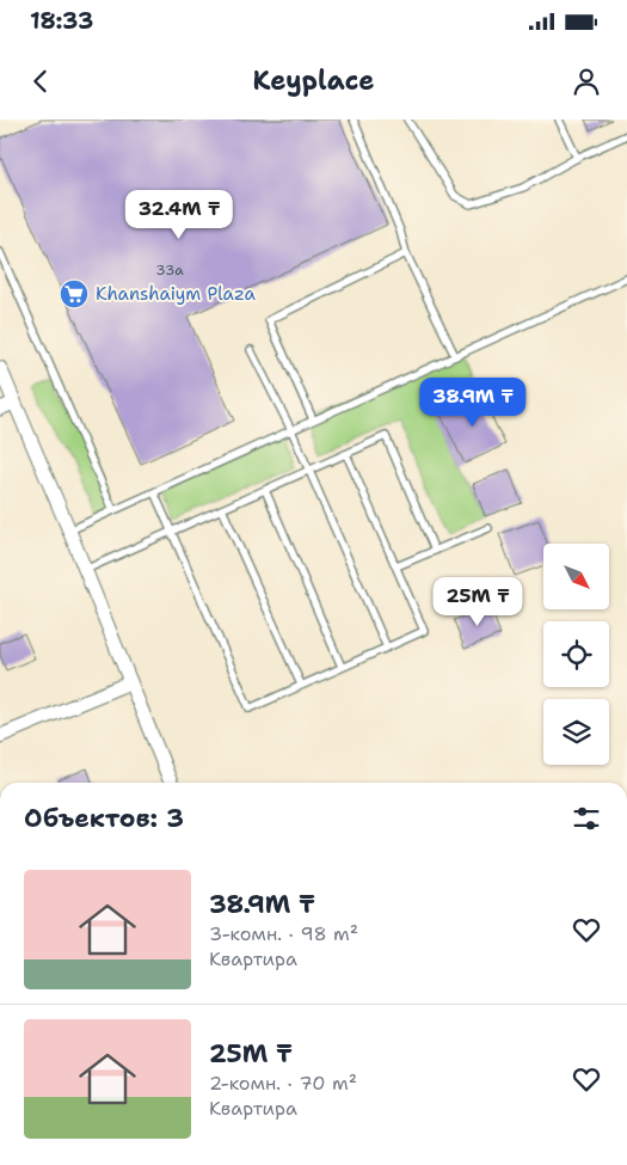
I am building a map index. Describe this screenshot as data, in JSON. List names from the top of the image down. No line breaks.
{"places":{"supermarket":["Khanshaiym Plaza"]},"house_numbers":["33а"],"north":"bottom right","page":{"status":"18:33","header":"Keyplace","price":["32.4M ₸","38.9M ₸","25M ₸"],"heading":"Объектов: 3","list":[{"name":"38.9M ₸","note":"3-комн. · 98 m² · Квартира"},{"name":"25M ₸","note":"2-комн. · 70 m² · Квартира"}]}}
